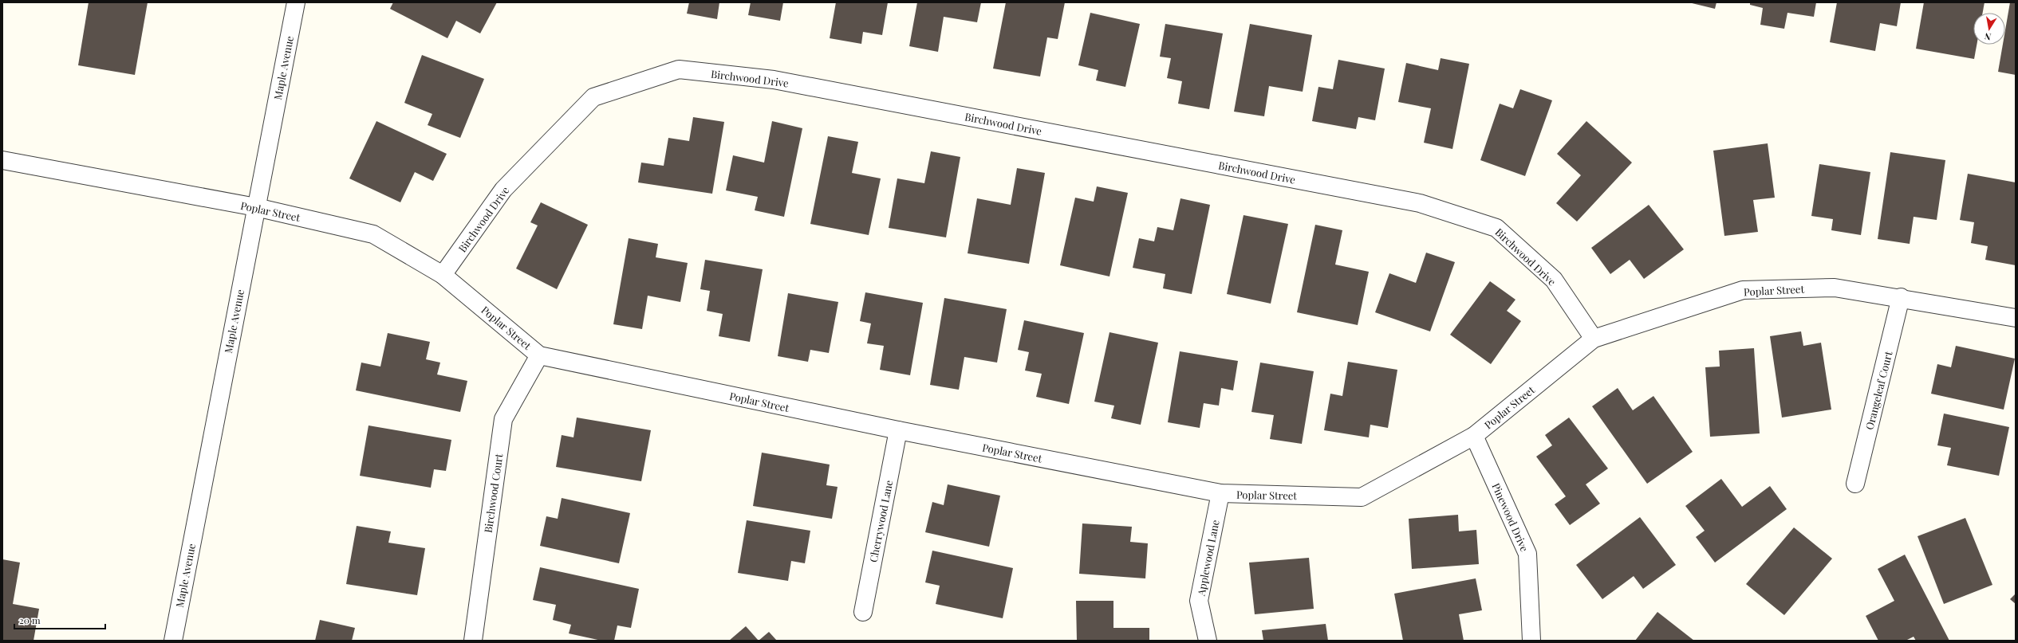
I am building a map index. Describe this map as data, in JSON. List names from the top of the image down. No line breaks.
{"streets":{"street":["Maple Avenue","Birchwood Drive","Poplar Street","Orangeleaf Court","Birchwood Court","Pinewood Drive","Cherrywood Lane","Applewood Lane"]},"crossings":[["Maple Avenue","Poplar Street"],["Birchwood Drive","Poplar Street"],["Poplar Street","Orangeleaf Court"],["Poplar Street","Birchwood Court"],["Poplar Street","Pinewood Drive"],["Poplar Street","Cherrywood Lane"],["Poplar Street","Applewood Lane"]],"scale_bar":"20 m","north":"bottom"}
